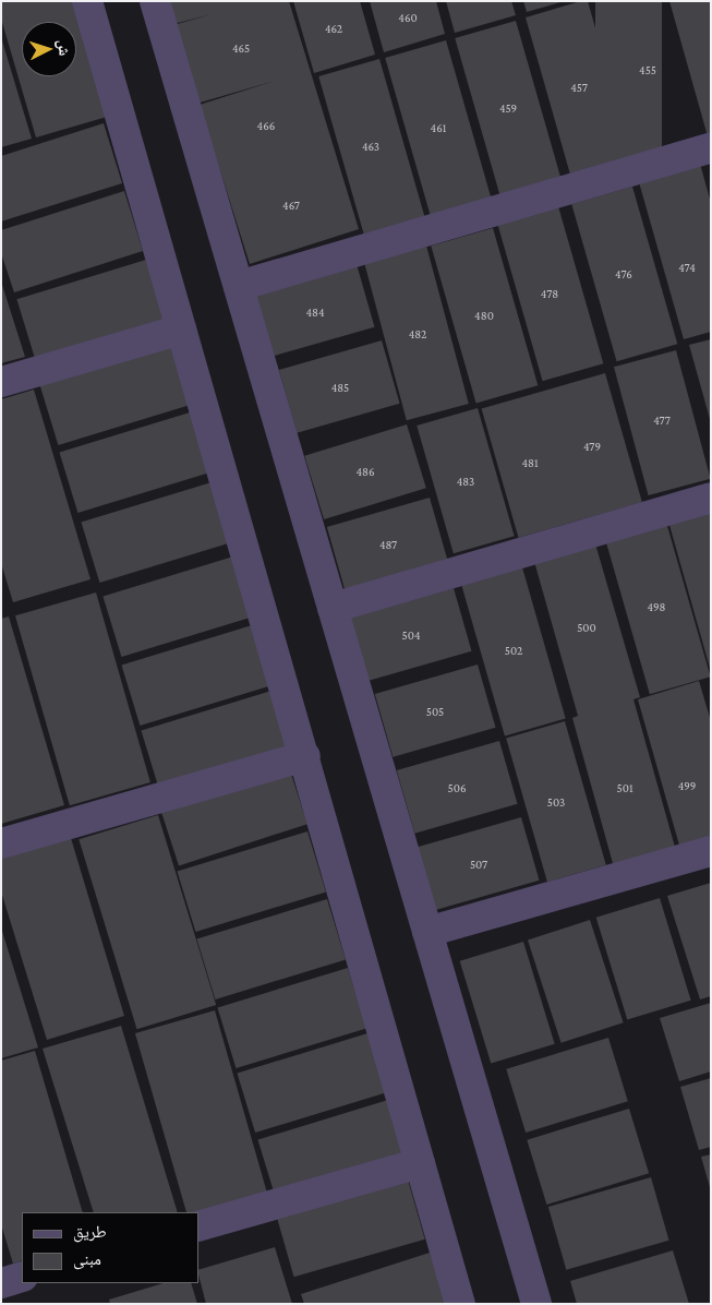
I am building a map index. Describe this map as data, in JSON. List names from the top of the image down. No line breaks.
{"house_numbers":["460","462","465","455","457","459","466","461","463","467","474","476","478","484","480","482","485","477","479","481","486","483","487","498","500","504","502","505","499","506","501","503","507"],"legend":["طريق","مبنى"],"north":"right"}
